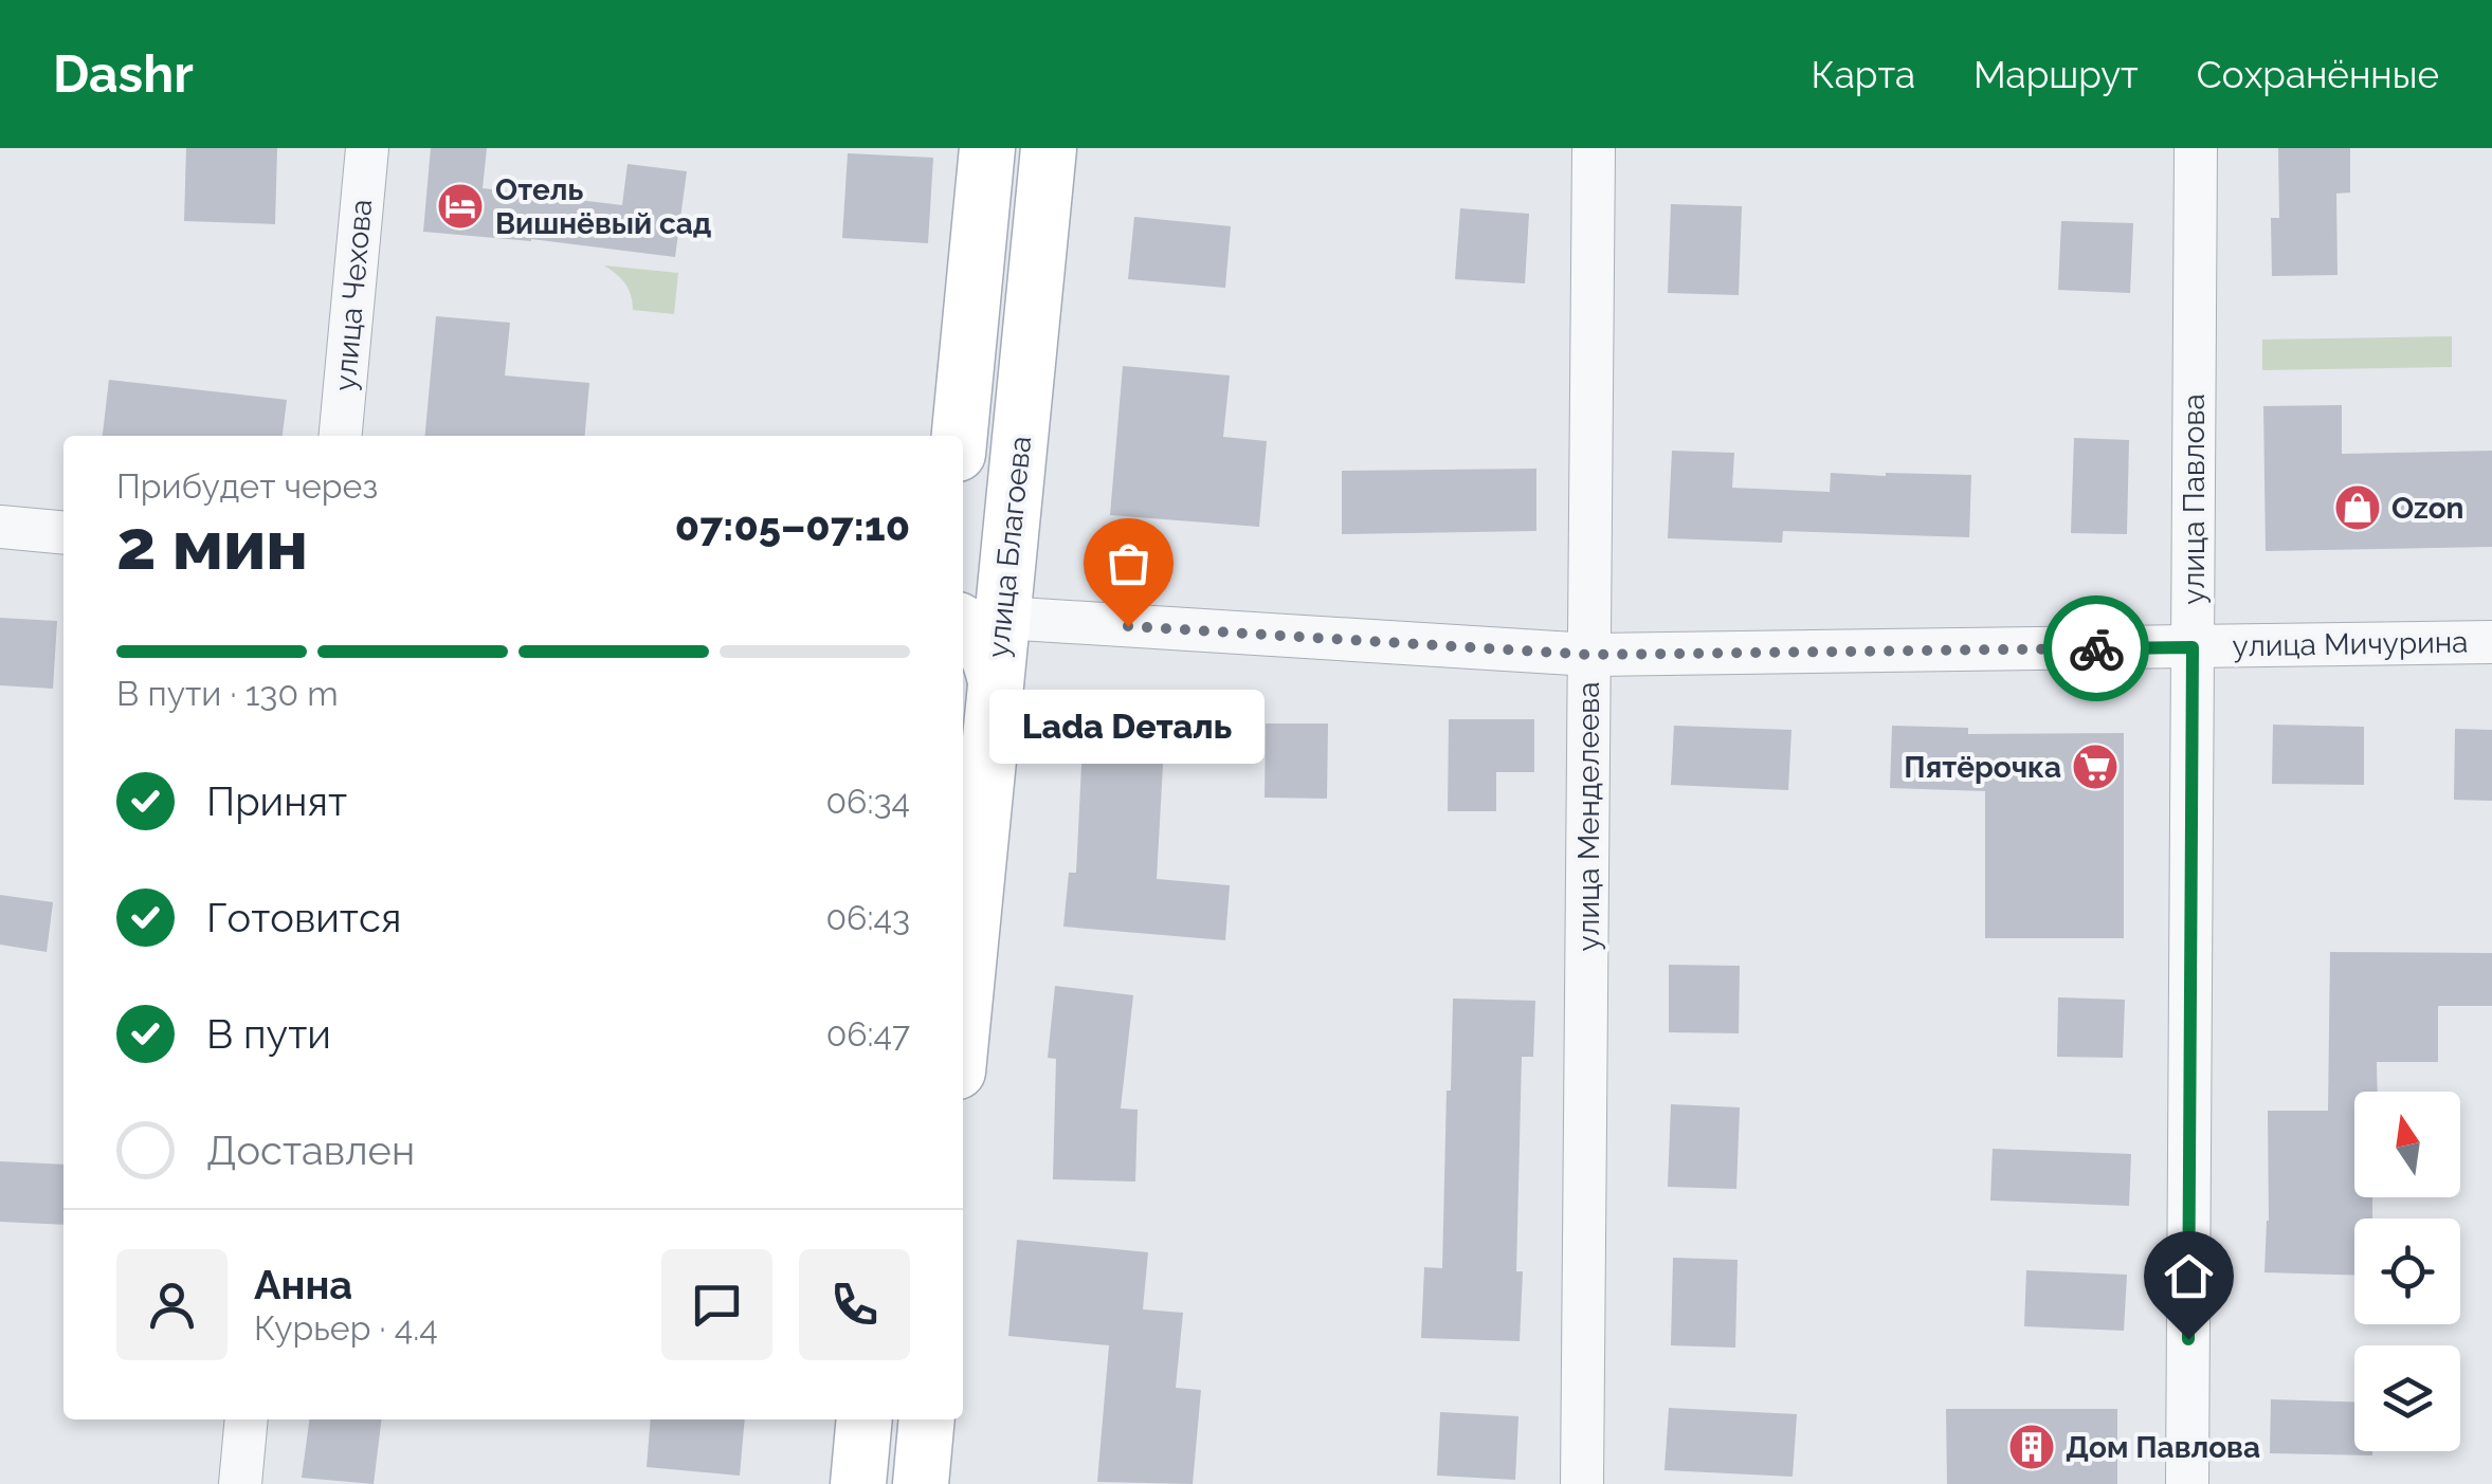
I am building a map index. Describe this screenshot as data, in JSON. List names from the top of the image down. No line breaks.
{"streets":{"main road":["улица Благоева"],"street":["улица Чехова","улица Павлова","улица Мичурина","улица Менделеева"]},"crossings":[["улица Павлова","улица Мичурина"],["улица Благоева","улица Мичурина"],["улица Мичурина","улица Менделеева"]],"places":{"hotel":["Отель Вишнёвый сад"],"shop":["Ozon"],"other":["Lada Dеталь"],"supermarket":["Пятёрочка"],"building":["Дом Павлова"]},"north":"top","page":{"header":"Dashr","nav":["Карта","Маршрут","Сохранённые"],"heading":["2 мин","Прибудет через","07:05–07:10"],"panel":["Анна","Курьер · 4.4"],"bar":"В пути · 130 m","bubble":"Lada Dеталь","list":[["Принят","06:34"],["Готовится","06:43"],["В пути","06:47"],"Доставлен"]}}
